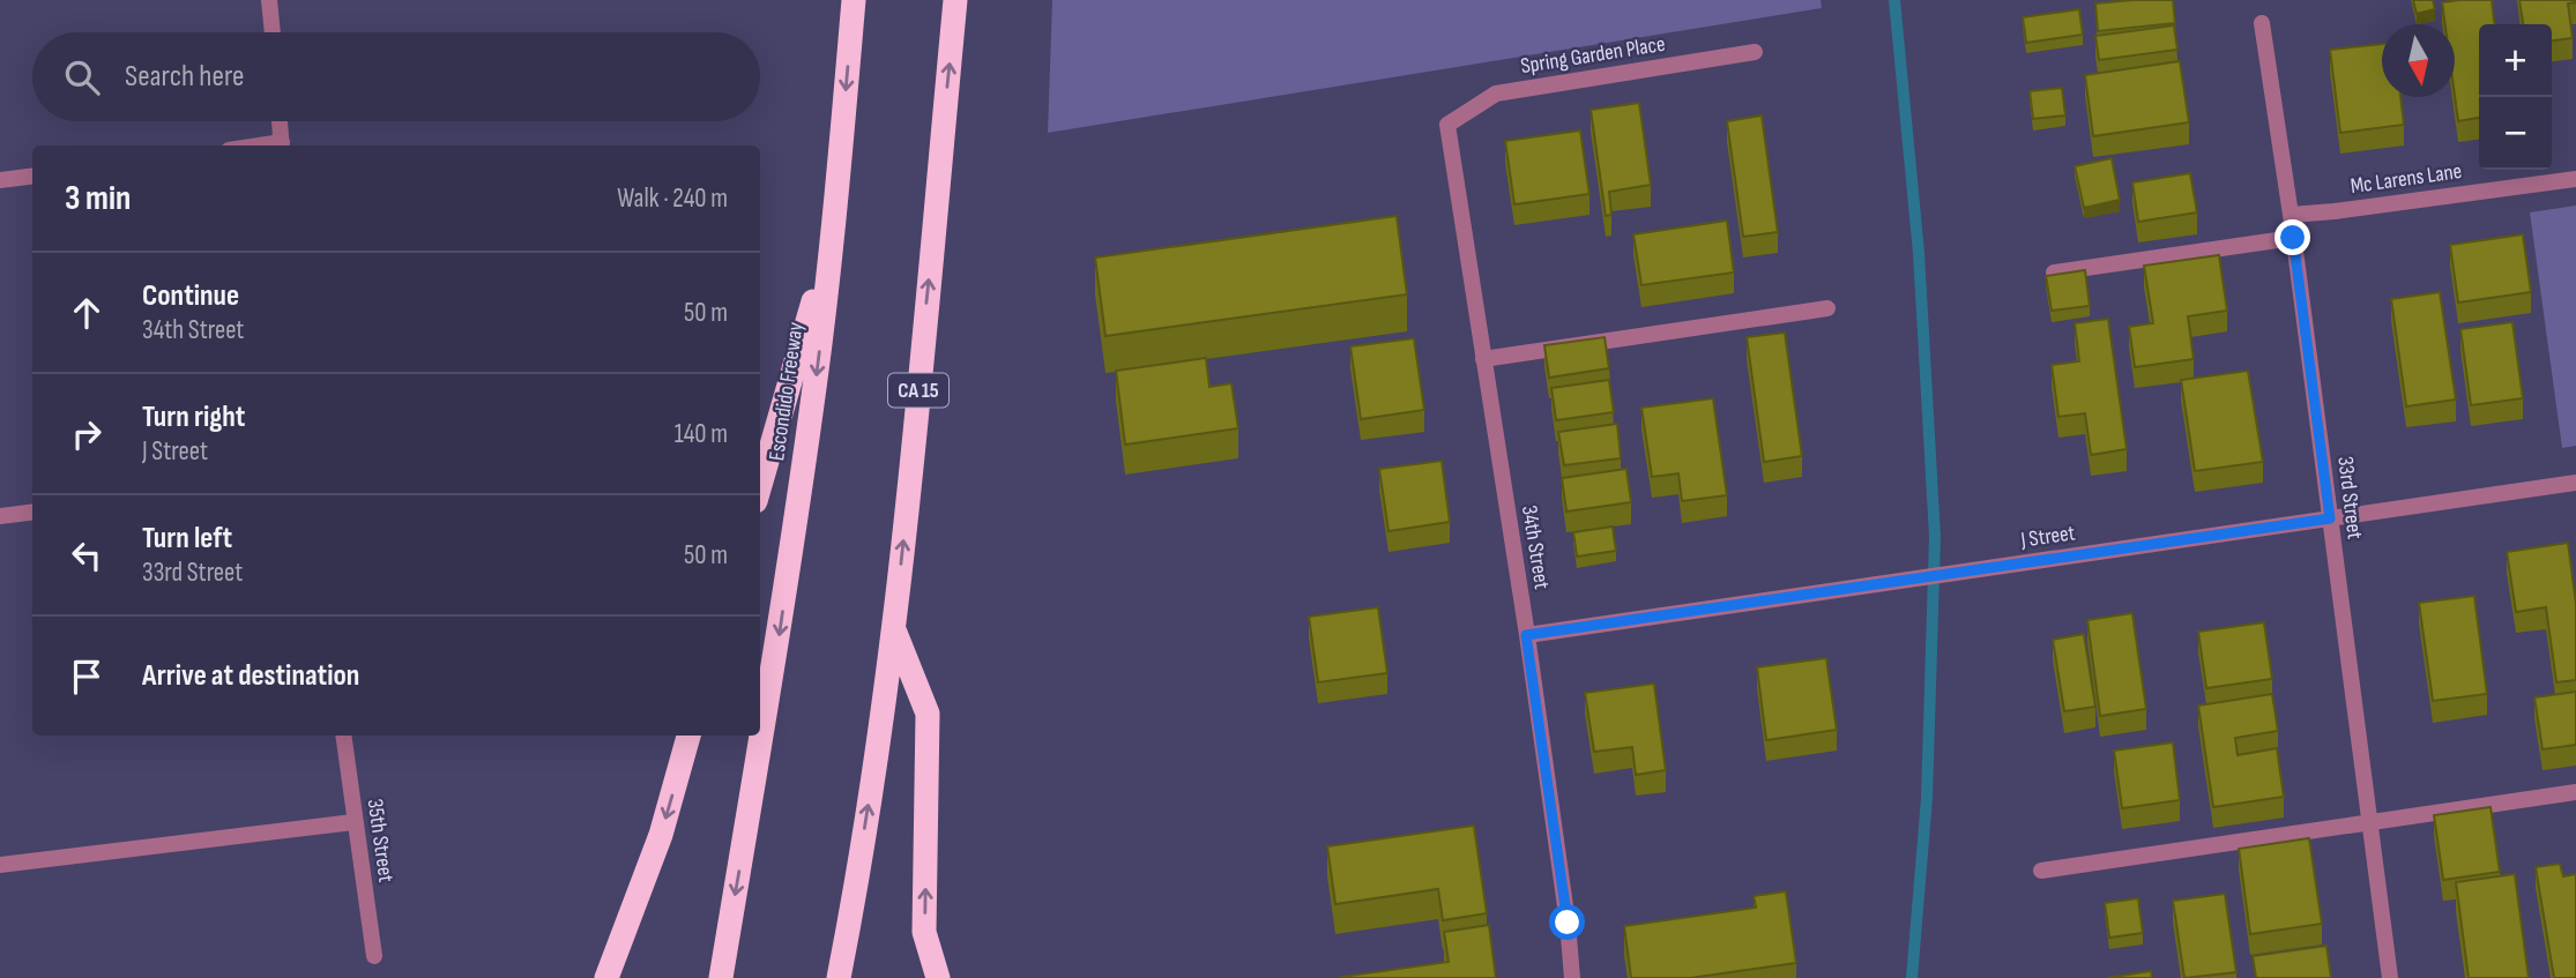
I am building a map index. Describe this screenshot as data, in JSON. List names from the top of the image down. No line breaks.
{"streets":{"highway":["CA 15","Escondido Freeway"],"street":["Spring Garden Place","Mc Larens Lane","33rd Street","J Street","34th Street","35th Street"]},"crossings":[["Spring Garden Place","34th Street"],["Mc Larens Lane","33rd Street"],["33rd Street","J Street"],["J Street","34th Street"]],"north":"bottom","page":{"map_buttons":["+","−"],"search":"Search here","heading":["3 min","Walk · 240 m"],"list":[["Continue","34th Street","50 m"],["Turn right","J Street","140 m"],["Turn left","33rd Street","50 m"],"Arrive at destination"]}}
